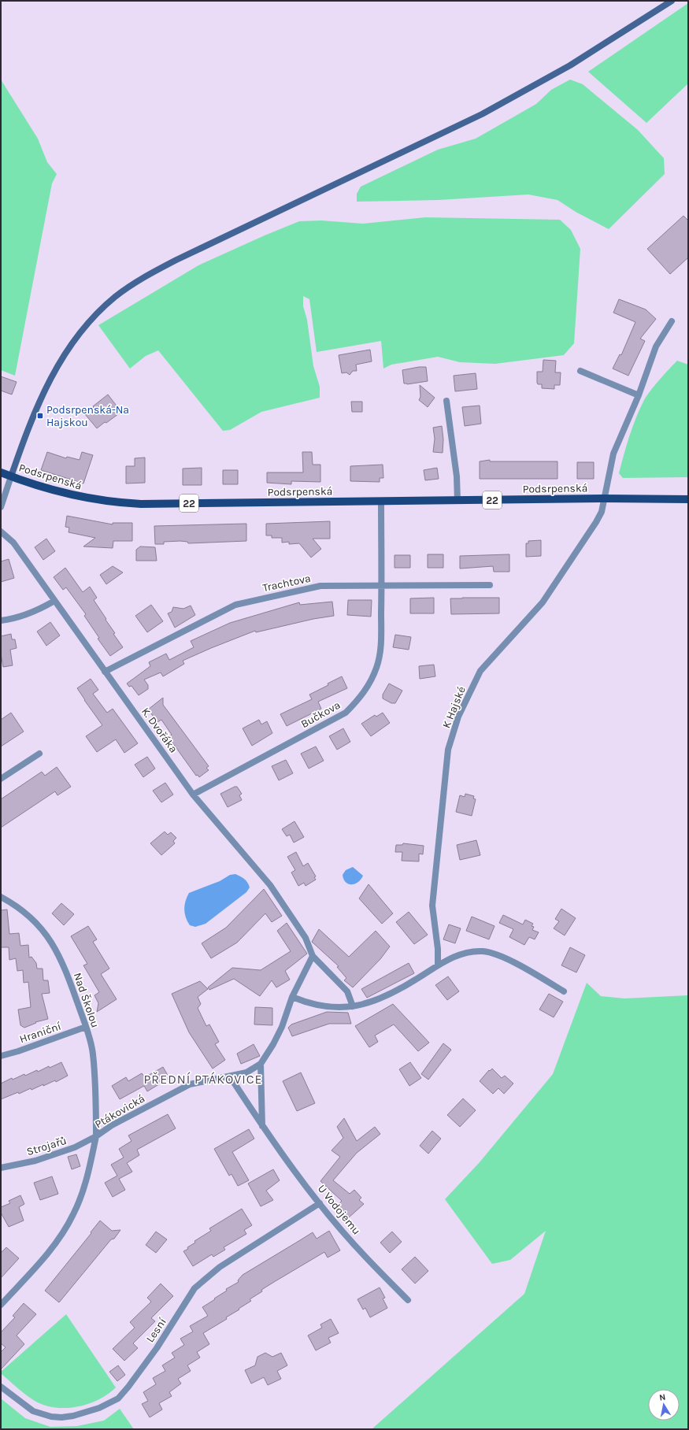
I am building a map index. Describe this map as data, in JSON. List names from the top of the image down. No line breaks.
{"streets":{"main road":["Podsrpenská","22"],"street":["Trachtova","K Hajské","Bučkova","K. Dvořáka","Nad Školou","Hraniční","Ptákovická","Strojařů","U Vodojemu","Lesní"]},"crossings":[["Podsrpenská","22"],["Podsrpenská","K Hajské"],["Podsrpenská","Bučkova"],["22","K Hajské"],["Trachtova","Bučkova"],["Trachtova","K. Dvořáka"],["Bučkova","K. Dvořáka"],["K. Dvořáka","Ptákovická"],["Nad Školou","Hraniční"],["Nad Školou","Ptákovická"],["Nad Školou","Strojařů"],["Ptákovická","Strojařů"],["Ptákovická","U Vodojemu"],["U Vodojemu","Lesní"]],"districts":["PŘEDNÍ PTÁKOVICE"],"places":{"transit":["Podsrpenská-Na Hajskou"]},"north":"top"}
